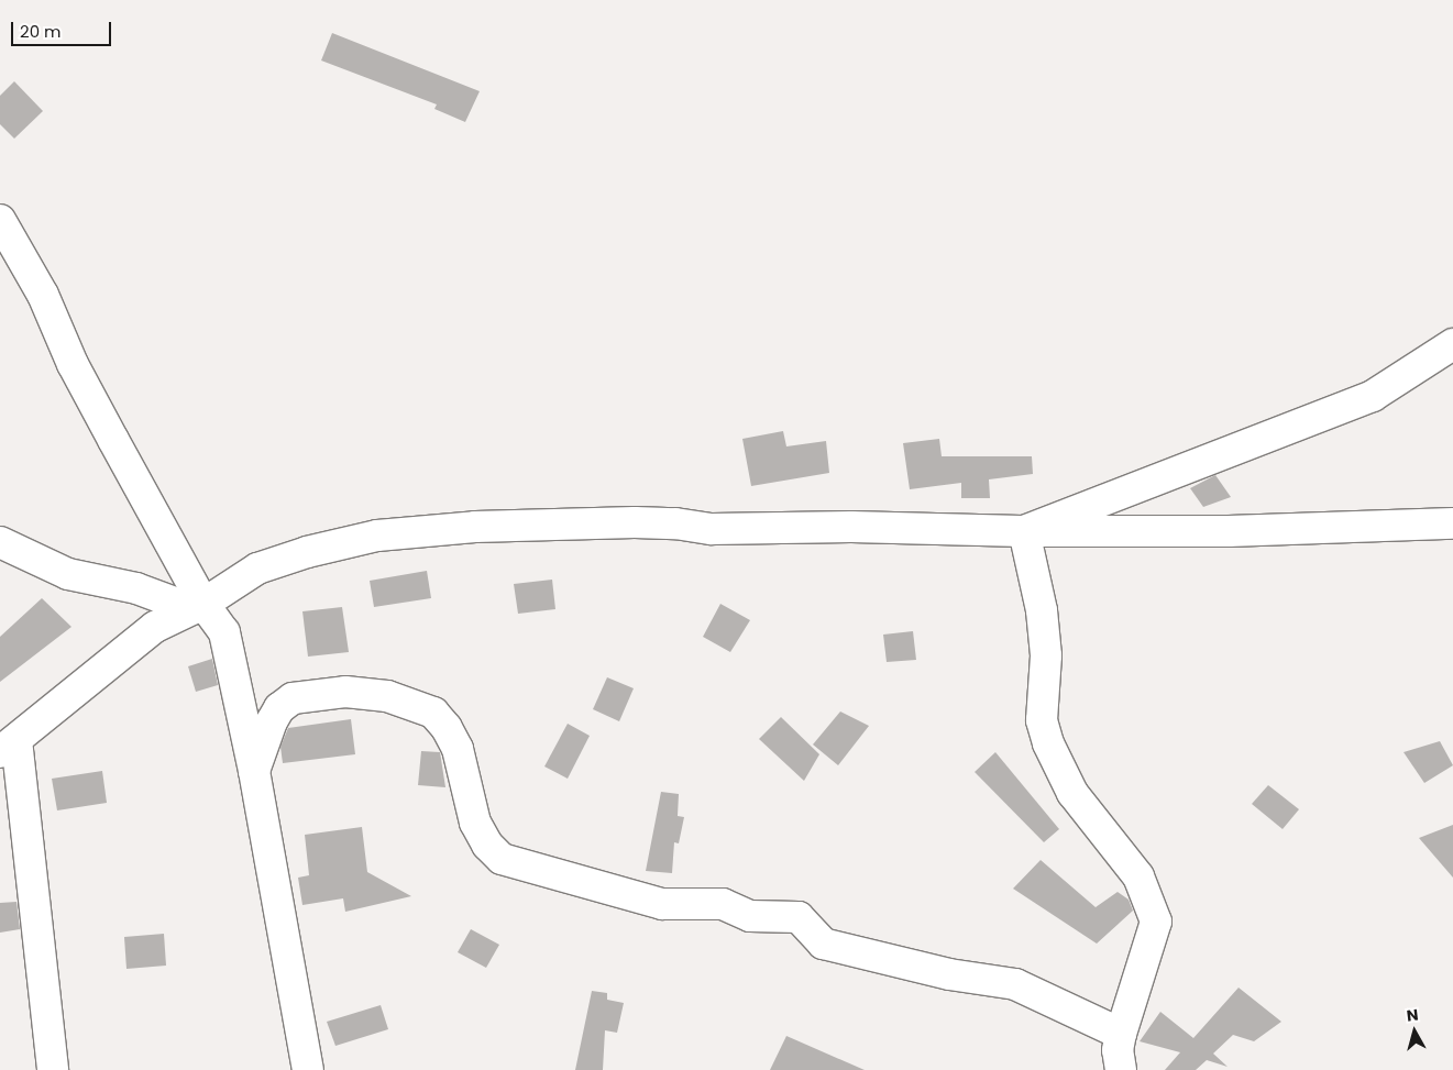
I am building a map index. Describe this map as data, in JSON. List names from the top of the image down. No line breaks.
{"scale_bar":"20 m","north":"top"}
